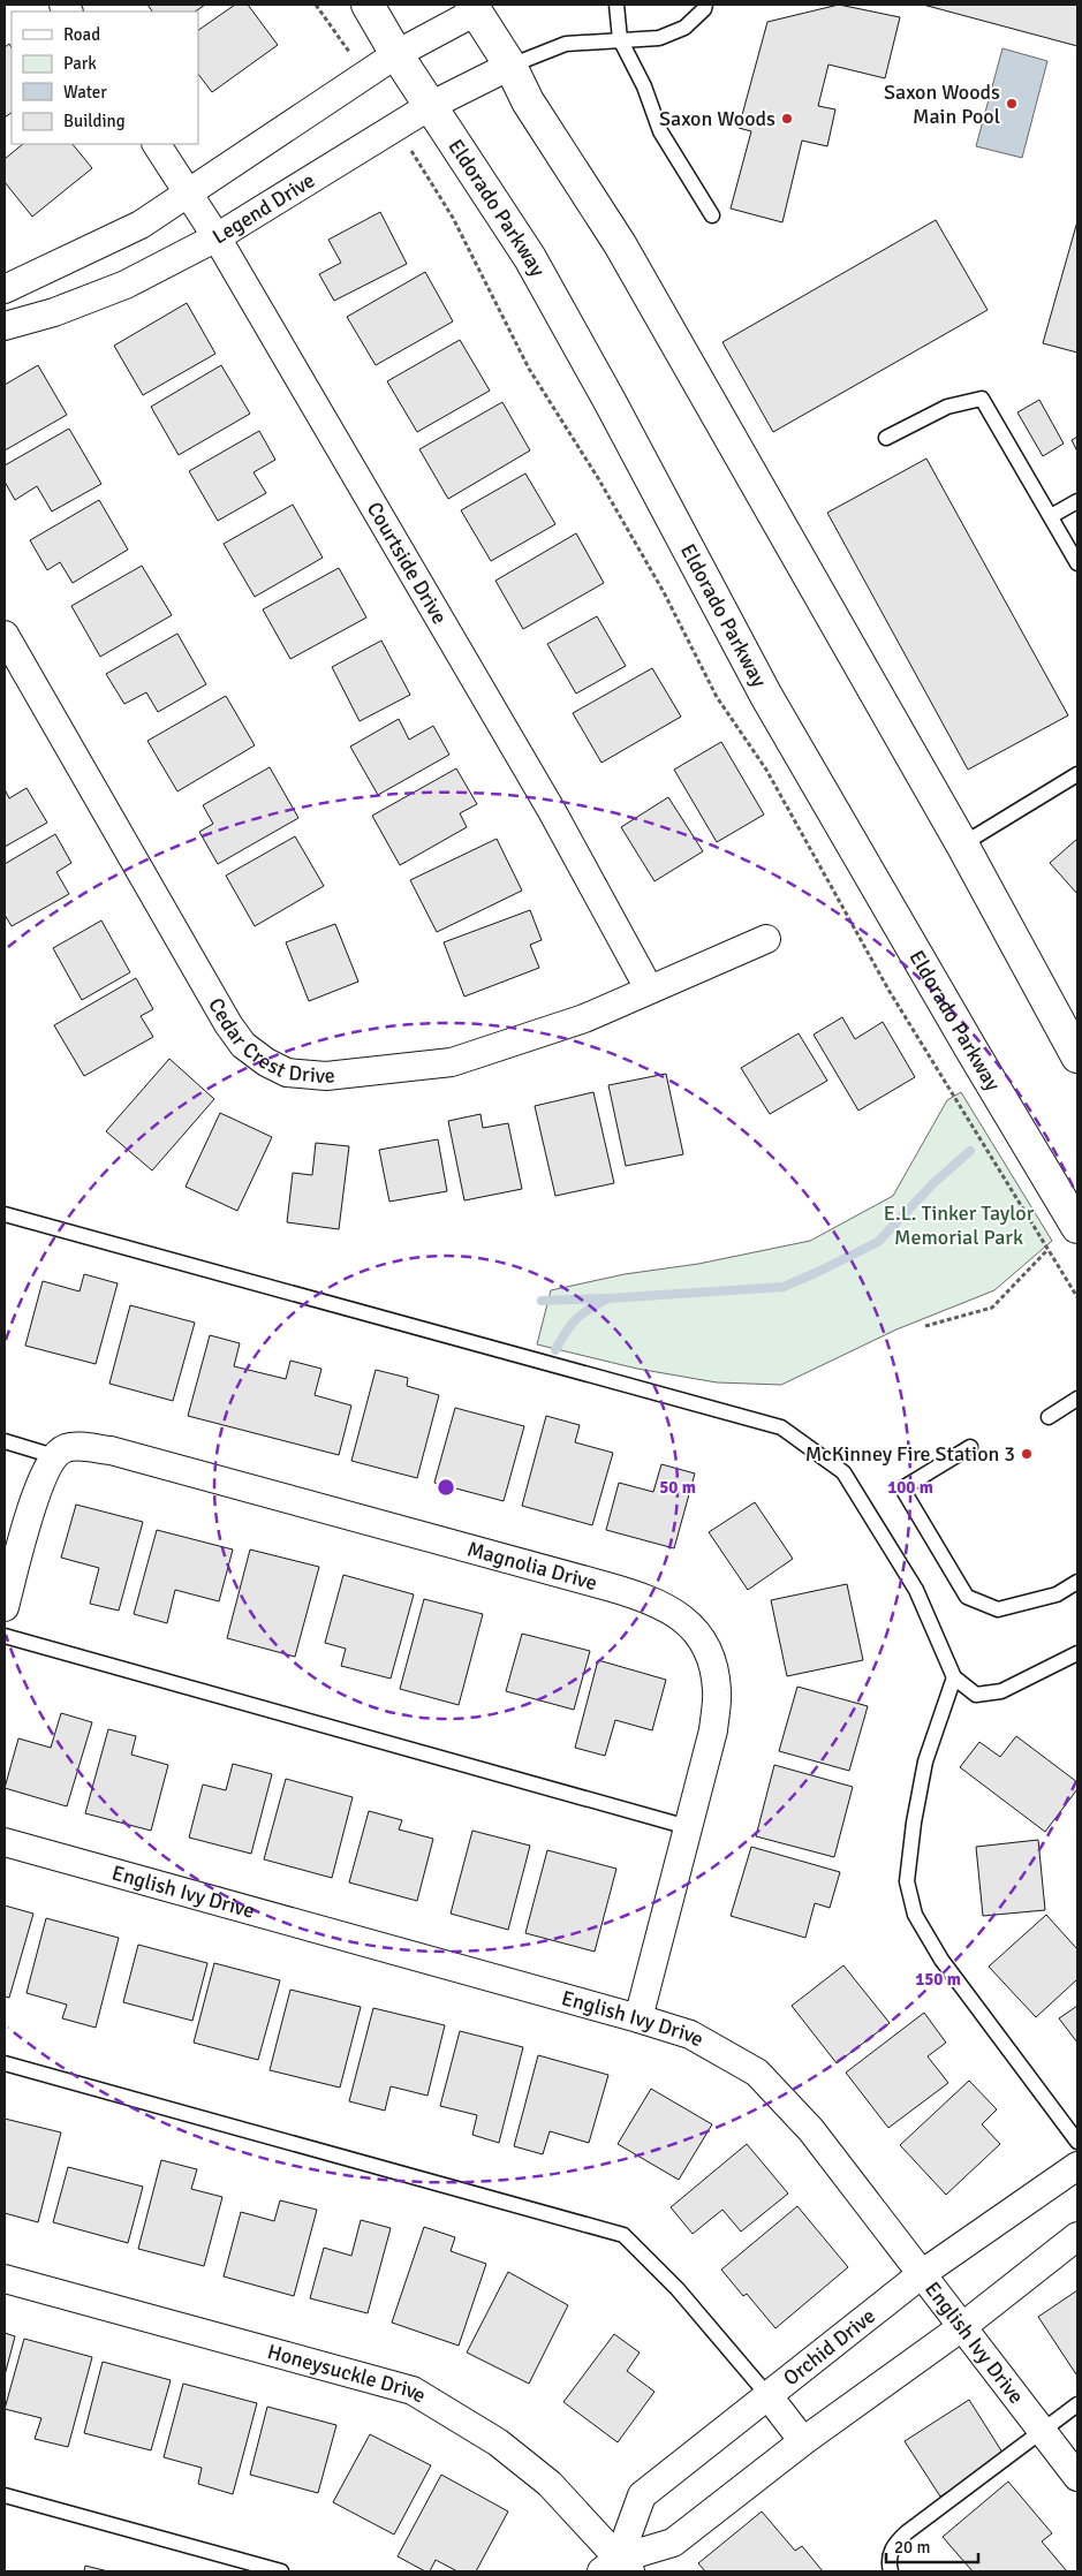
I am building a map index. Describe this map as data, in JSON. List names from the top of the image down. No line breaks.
{"streets":{"main road":["Eldorado Parkway"],"street":["Legend Drive","Courtside Drive","Cedar Crest Drive","Magnolia Drive","English Ivy Drive","Orchid Drive","Honeysuckle Drive"]},"crossings":[["Legend Drive","Eldorado Parkway"],["Legend Drive","Courtside Drive"],["Courtside Drive","Cedar Crest Drive"],["Magnolia Drive","English Ivy Drive"],["English Ivy Drive","Orchid Drive"],["Orchid Drive","Honeysuckle Drive"]],"parks":["E.L. Tinker Taylor Memorial Park"],"places":["Saxon Woods Main Pool","Saxon Woods","McKinney Fire Station 3"],"legend":["Road","Park","Water","Building"],"scale_bar":"20 m","rings":["50 m","100 m","150 m"]}
